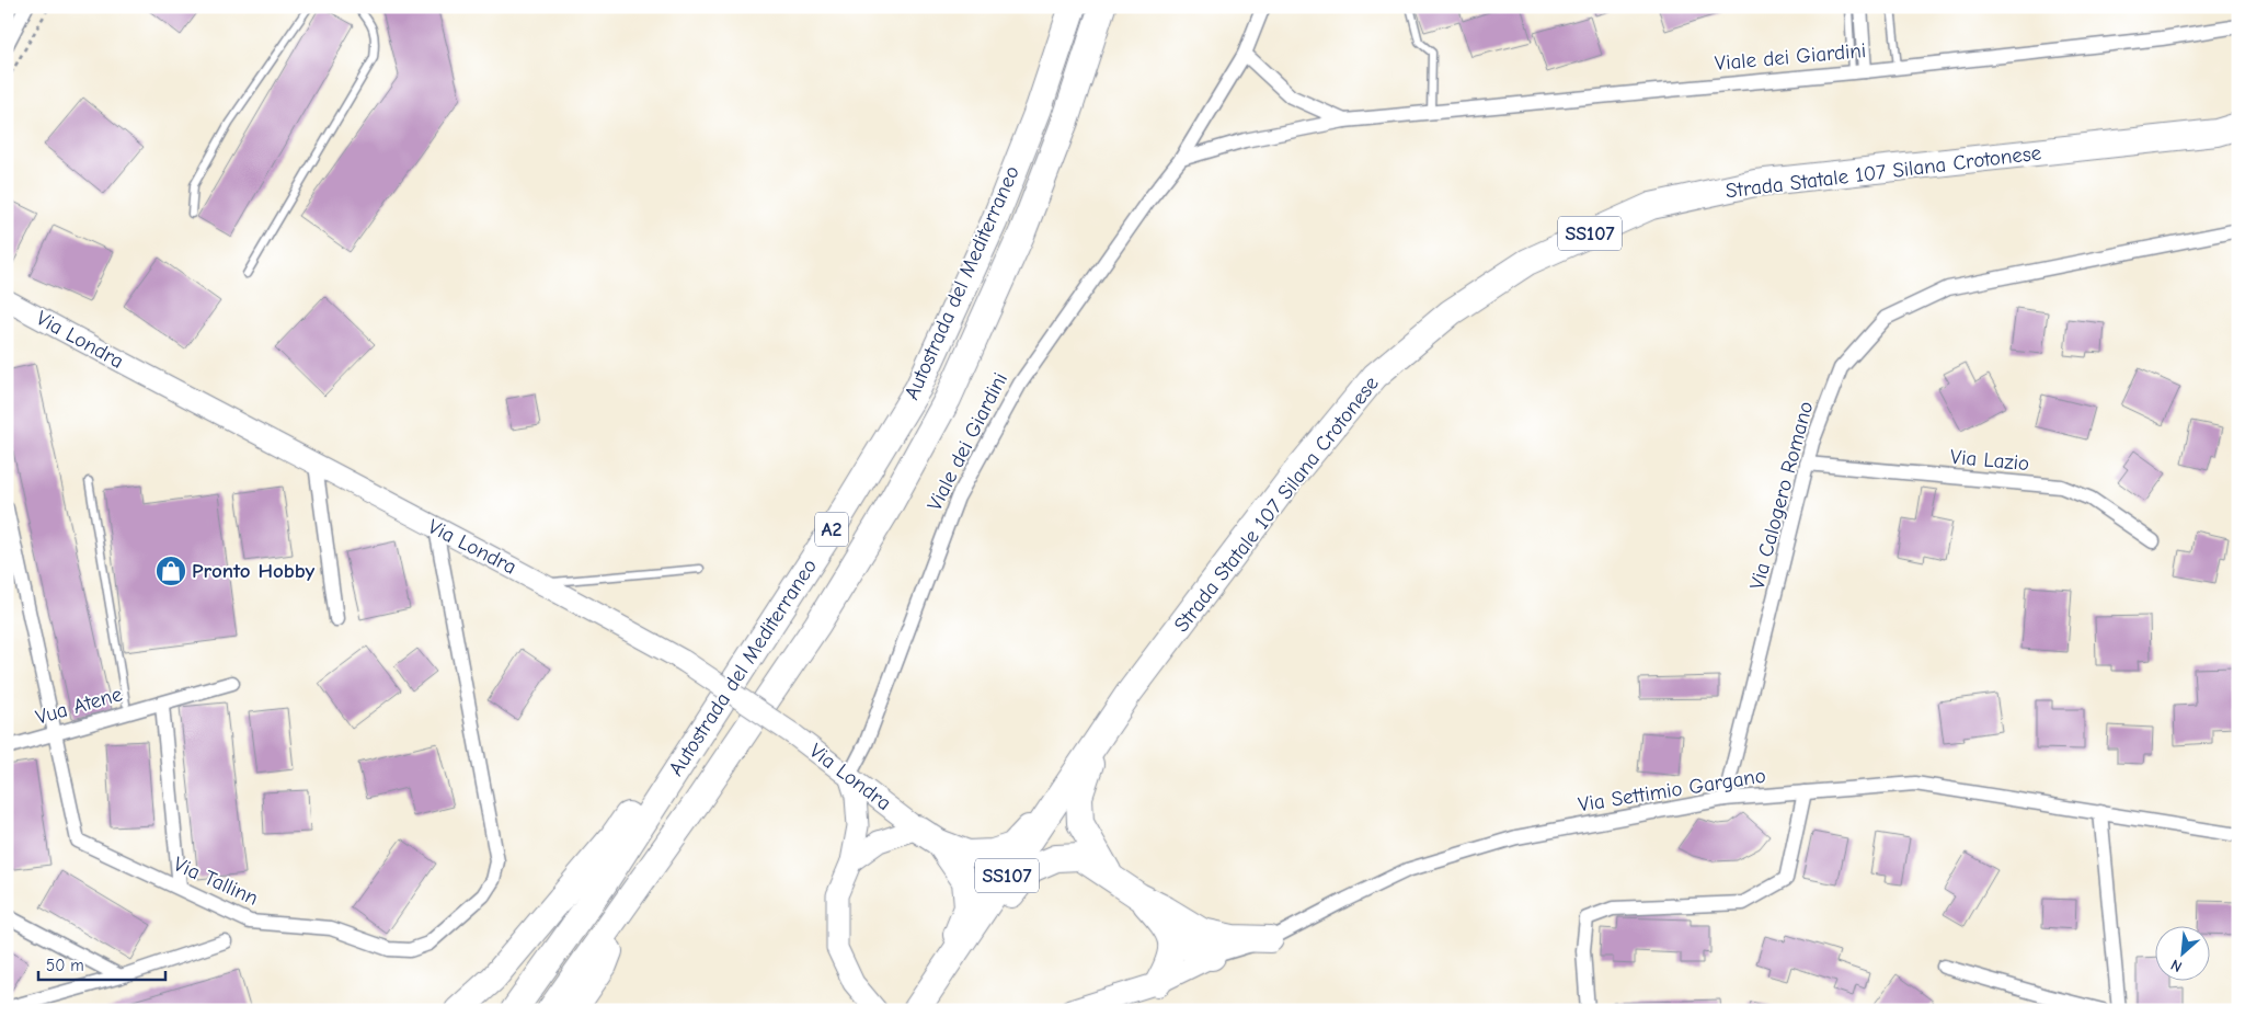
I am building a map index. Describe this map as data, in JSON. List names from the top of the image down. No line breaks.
{"streets":{"highway":["Strada Statale 107 Silana Crotonese","SS107","Autostrada del Mediterraneo","A2"],"street":["Viale dei Giardini","Via Londra","Via Lazio","Via Calogero Romano","Vua Atene","Via Settimio Gargano","Via Tallinn"]},"crossings":[["Viale dei Giardini","Via Londra"],["Via Londra","Via Tallinn"],["Via Lazio","Via Calogero Romano"],["Via Calogero Romano","Via Settimio Gargano"],["Vua Atene","Via Tallinn"]],"places":{"shop":["Pronto Hobby"]},"scale_bar":"50 m","north":"bottom left"}
